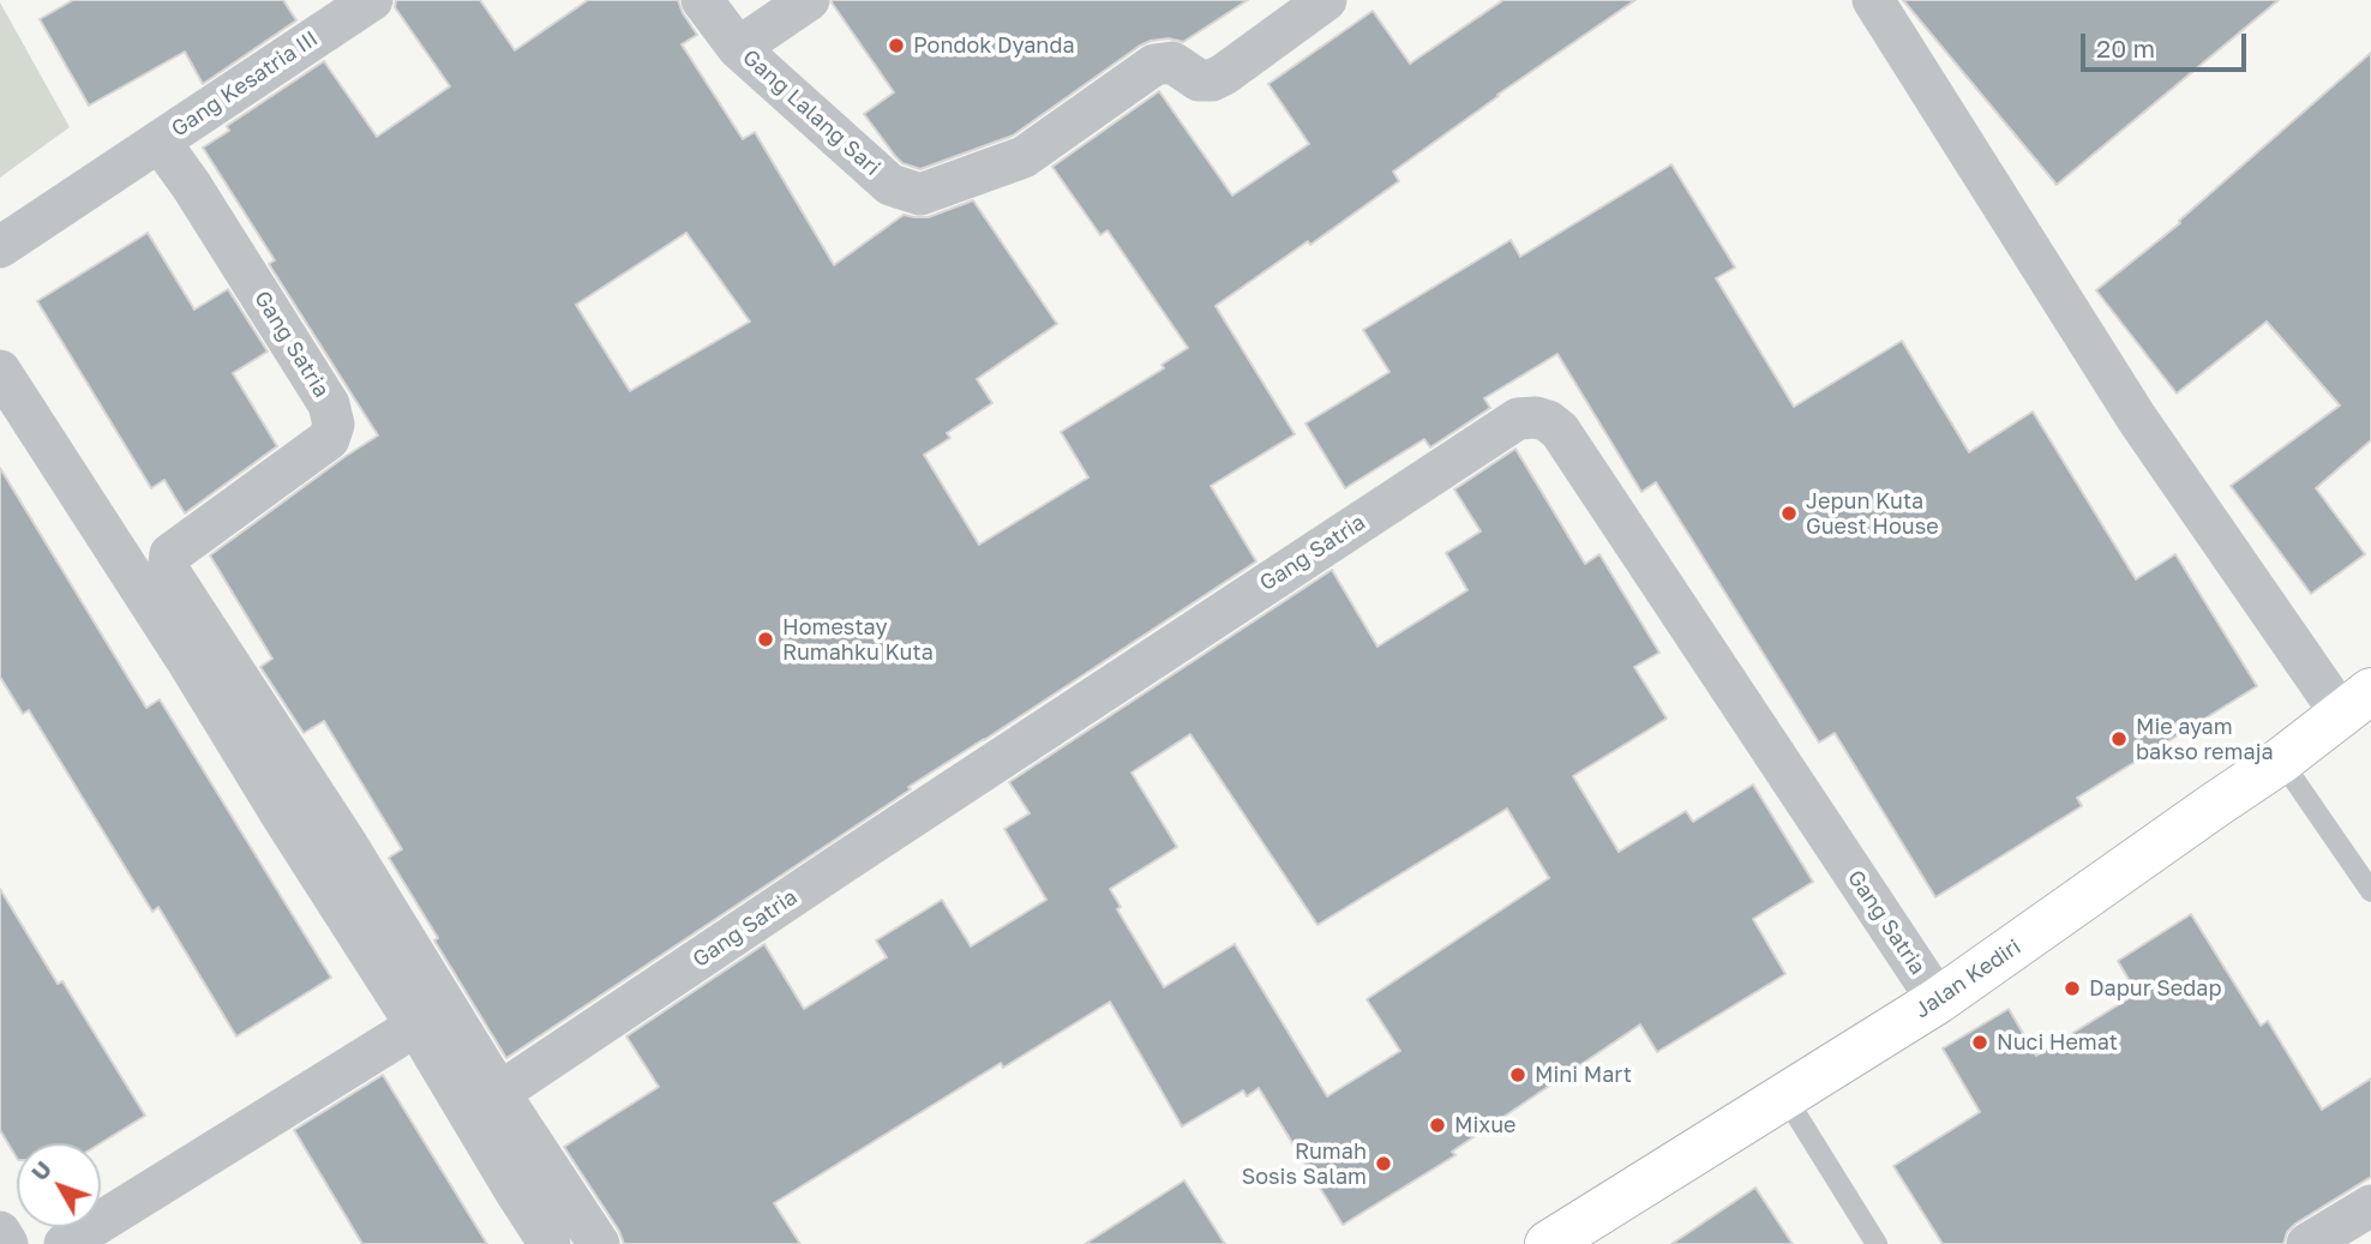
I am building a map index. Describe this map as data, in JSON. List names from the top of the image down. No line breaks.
{"streets":{"main road":["Jalan Kediri"],"street":["Gang Kesatria III","Gang Lalang Sari","Gang Satria"]},"crossings":[["Gang Kesatria III","Gang Satria"],["Gang Satria","Jalan Kediri"]],"places":["Pondok Dyanda","Jepun Kuta Guest House","Homestay Rumahku Kuta","Mie ayam bakso remaja","Dapur Sedap","Nuci Hemat","Mini Mart","Mixue","Rumah Sosis Salam"],"scale_bar":"20 m","north":"top left"}
